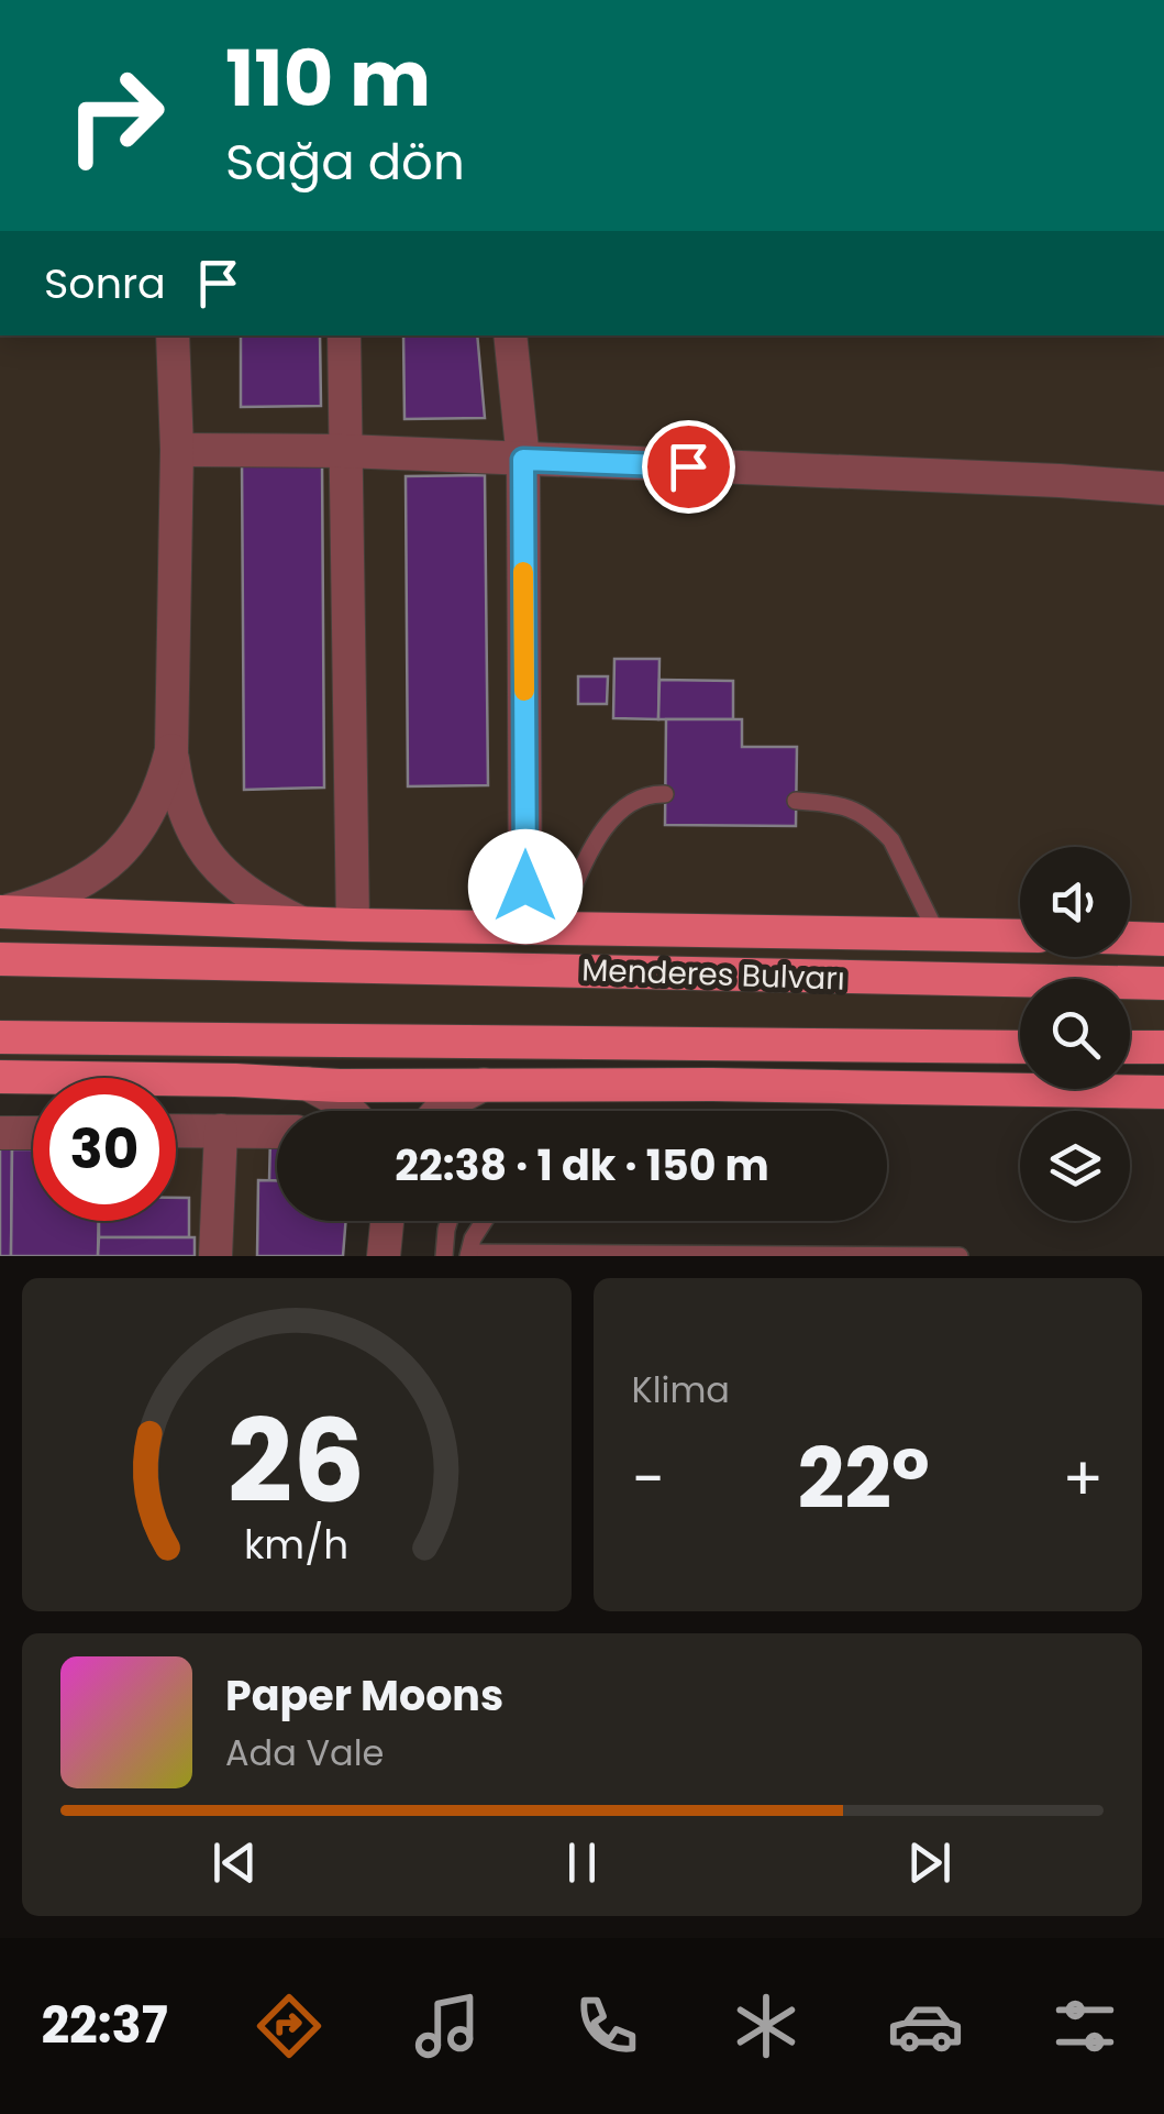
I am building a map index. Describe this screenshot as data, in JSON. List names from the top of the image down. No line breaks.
{"streets":{"main road":["Menderes Bulvarı"]},"page":{"turn":["110 m","Sağa dön"],"then":"Sonra","limit":"30","trip":"22:38 · 1 dk · 150 m","tile":"Klima","heat":["−","22°","+"],"song":["Paper Moons","Ada Vale"],"tabs":"22:37","gauge":["26","km/h"]}}
